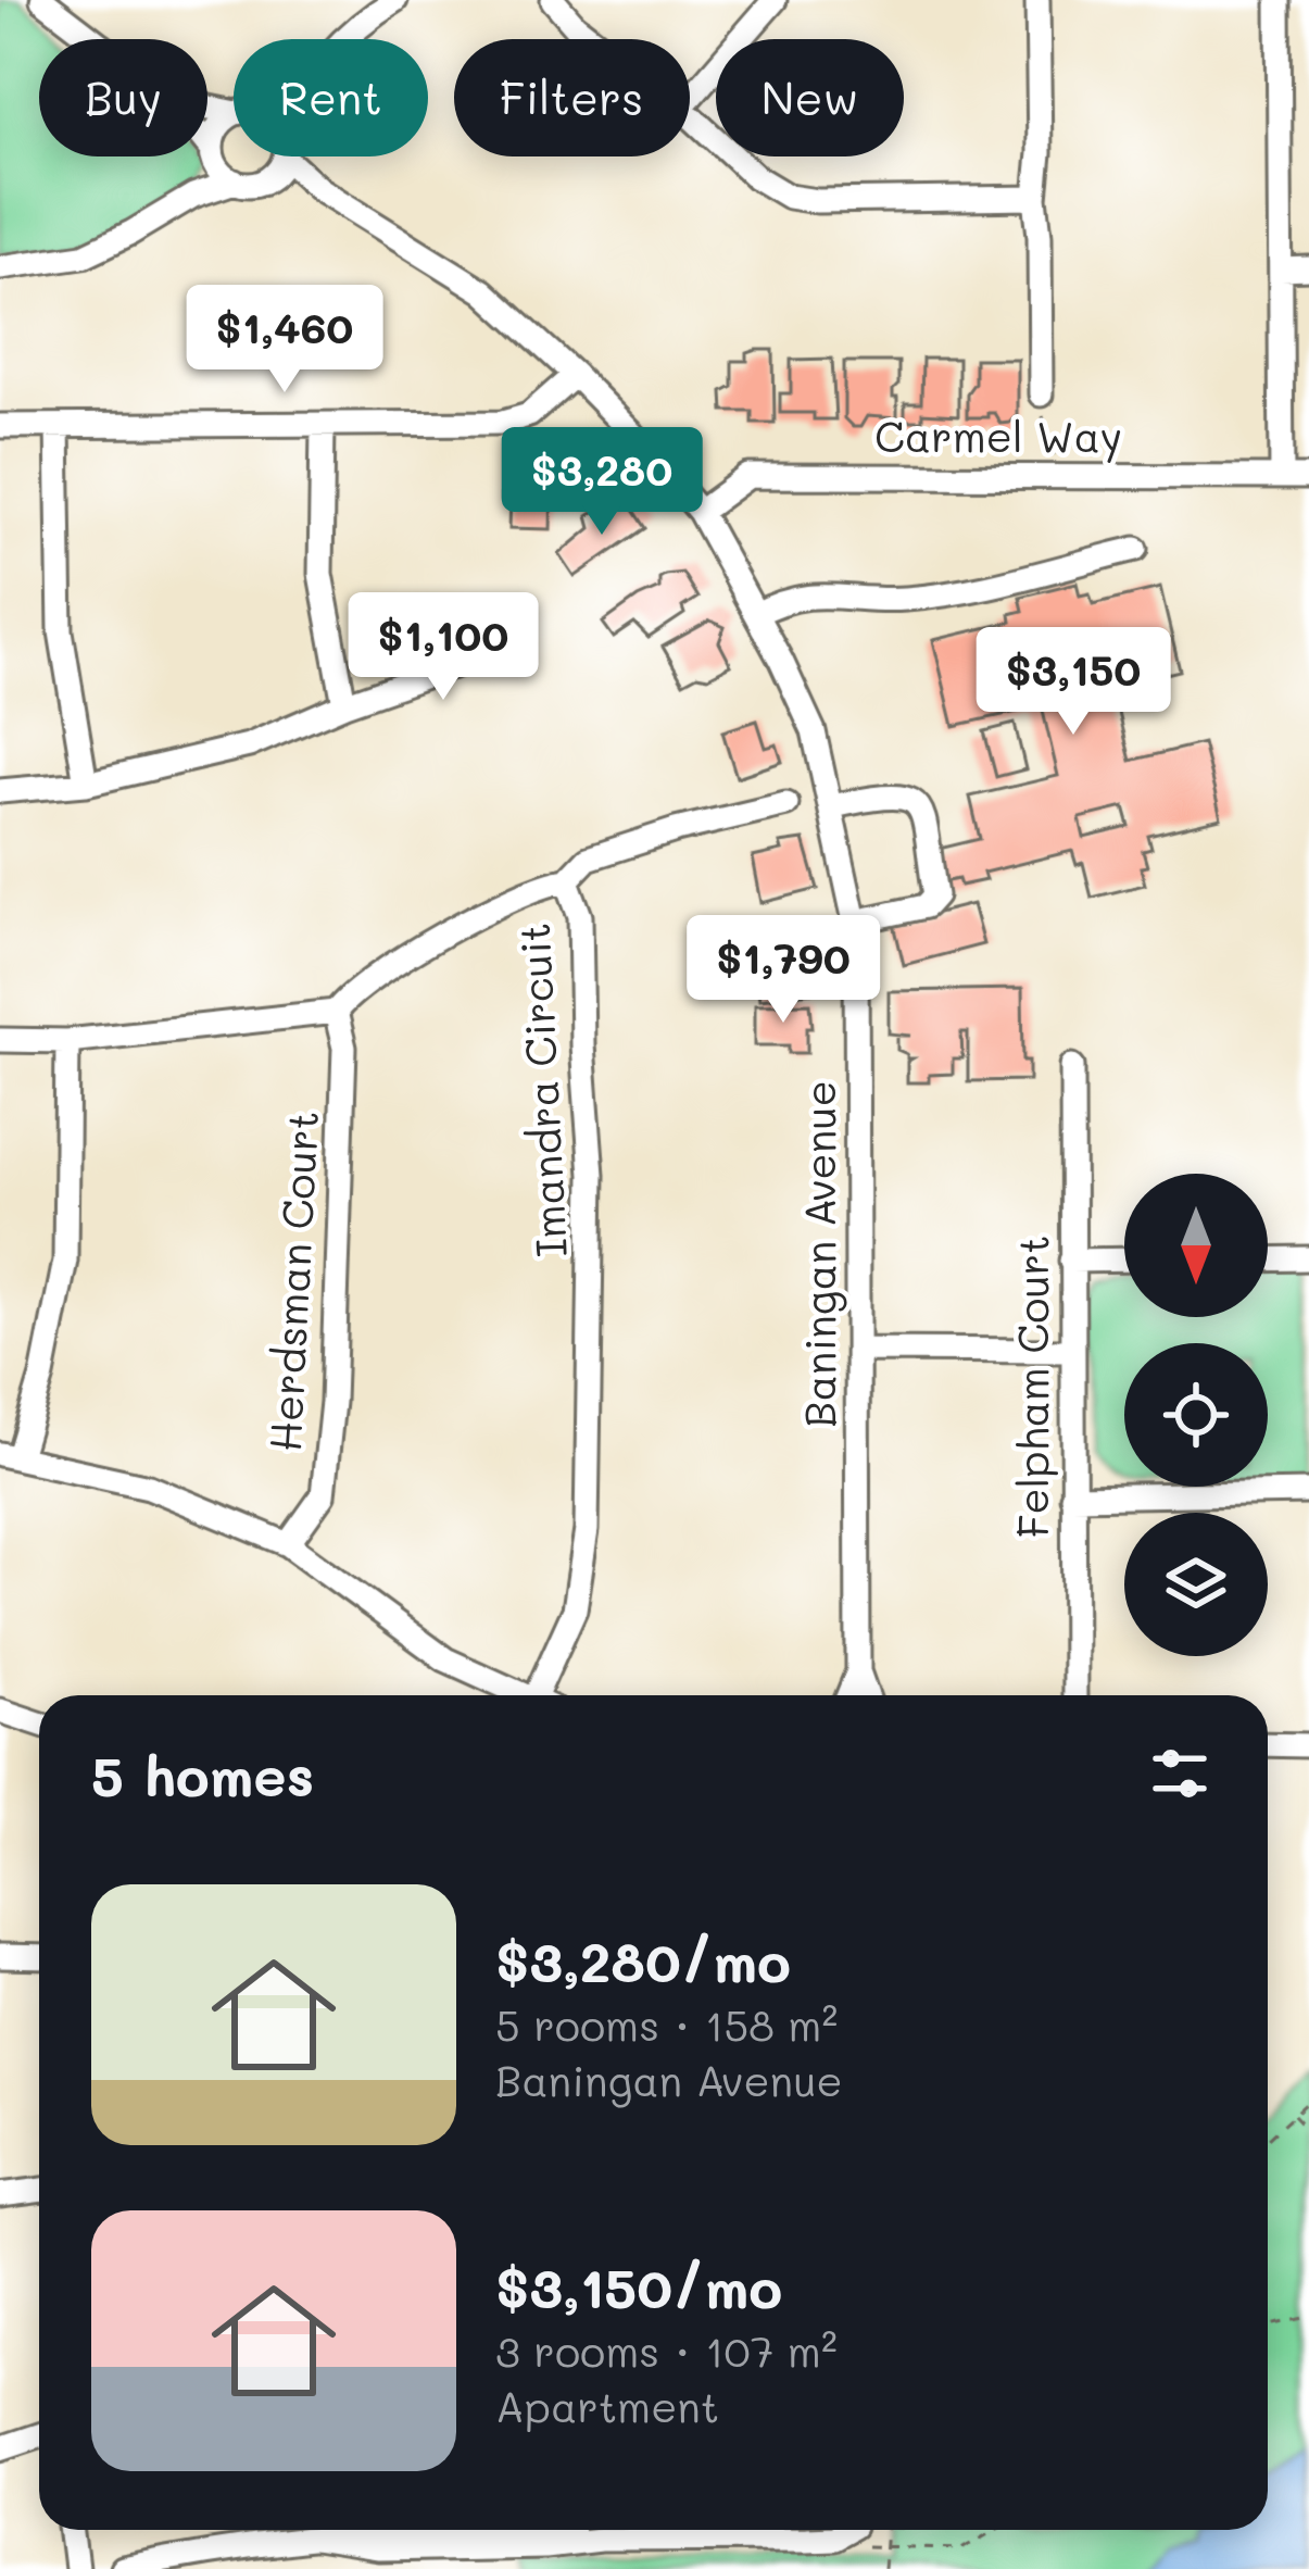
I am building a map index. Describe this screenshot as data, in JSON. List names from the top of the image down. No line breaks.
{"streets":{"street":["Carmel Way","Imandra Circuit","Baningan Avenue","Herdsman Court","Felpham Court"]},"crossings":[["Carmel Way","Baningan Avenue"],["Imandra Circuit","Herdsman Court"]],"north":"bottom","page":{"chip":["Buy","Rent","Filters","New"],"price":["$1,460","$3,280","$1,100","$3,150","$1,790"],"heading":"5 homes","list":[{"name":"$3,280/mo","note":"5 rooms · 158 m² · Baningan Avenue"},{"name":"$3,150/mo","note":"3 rooms · 107 m² · Apartment"}]}}
